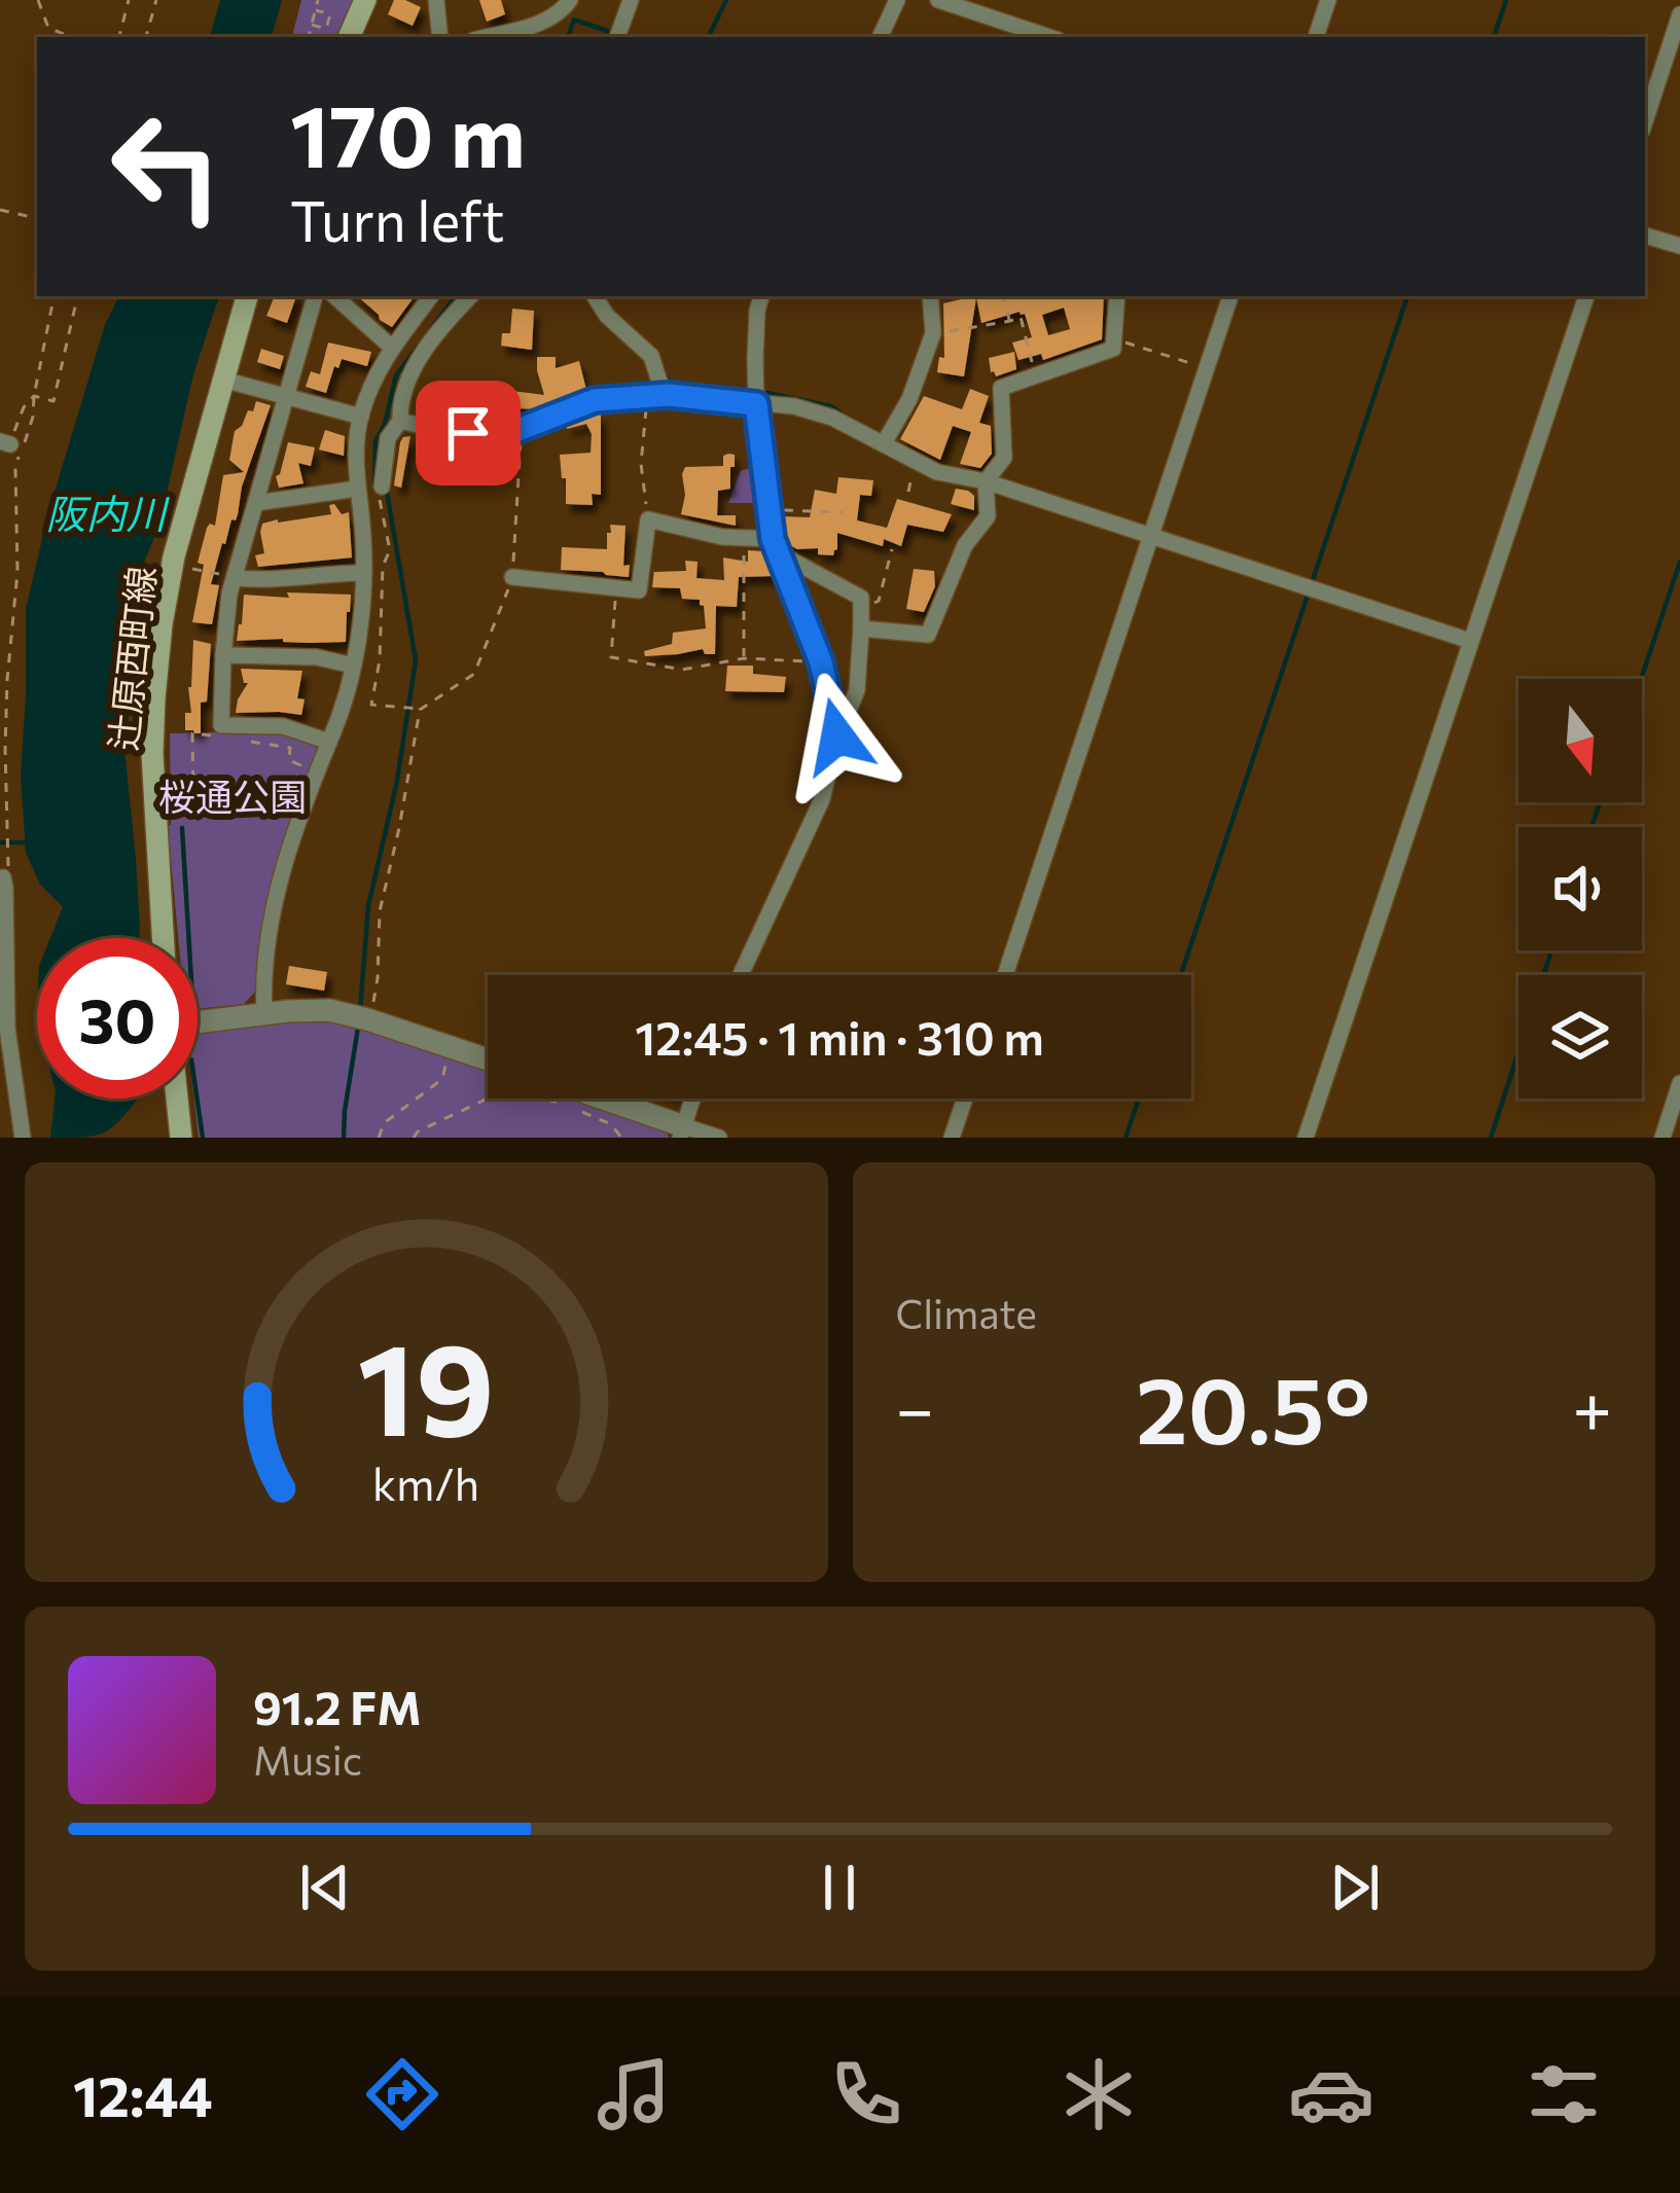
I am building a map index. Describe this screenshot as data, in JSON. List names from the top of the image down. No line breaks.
{"streets":{"main road":["辻原西町線"]},"water":["阪内川"],"parks":["桜通公園"],"north":"bottom","page":{"turn":["170 m","Turn left"],"limit":"30","trip":"12:45 · 1 min · 310 m","tile":"Climate","heat":["−","20.5°","+"],"song":["91.2 FM","Music"],"tabs":"12:44","gauge":["19","km/h"]}}
